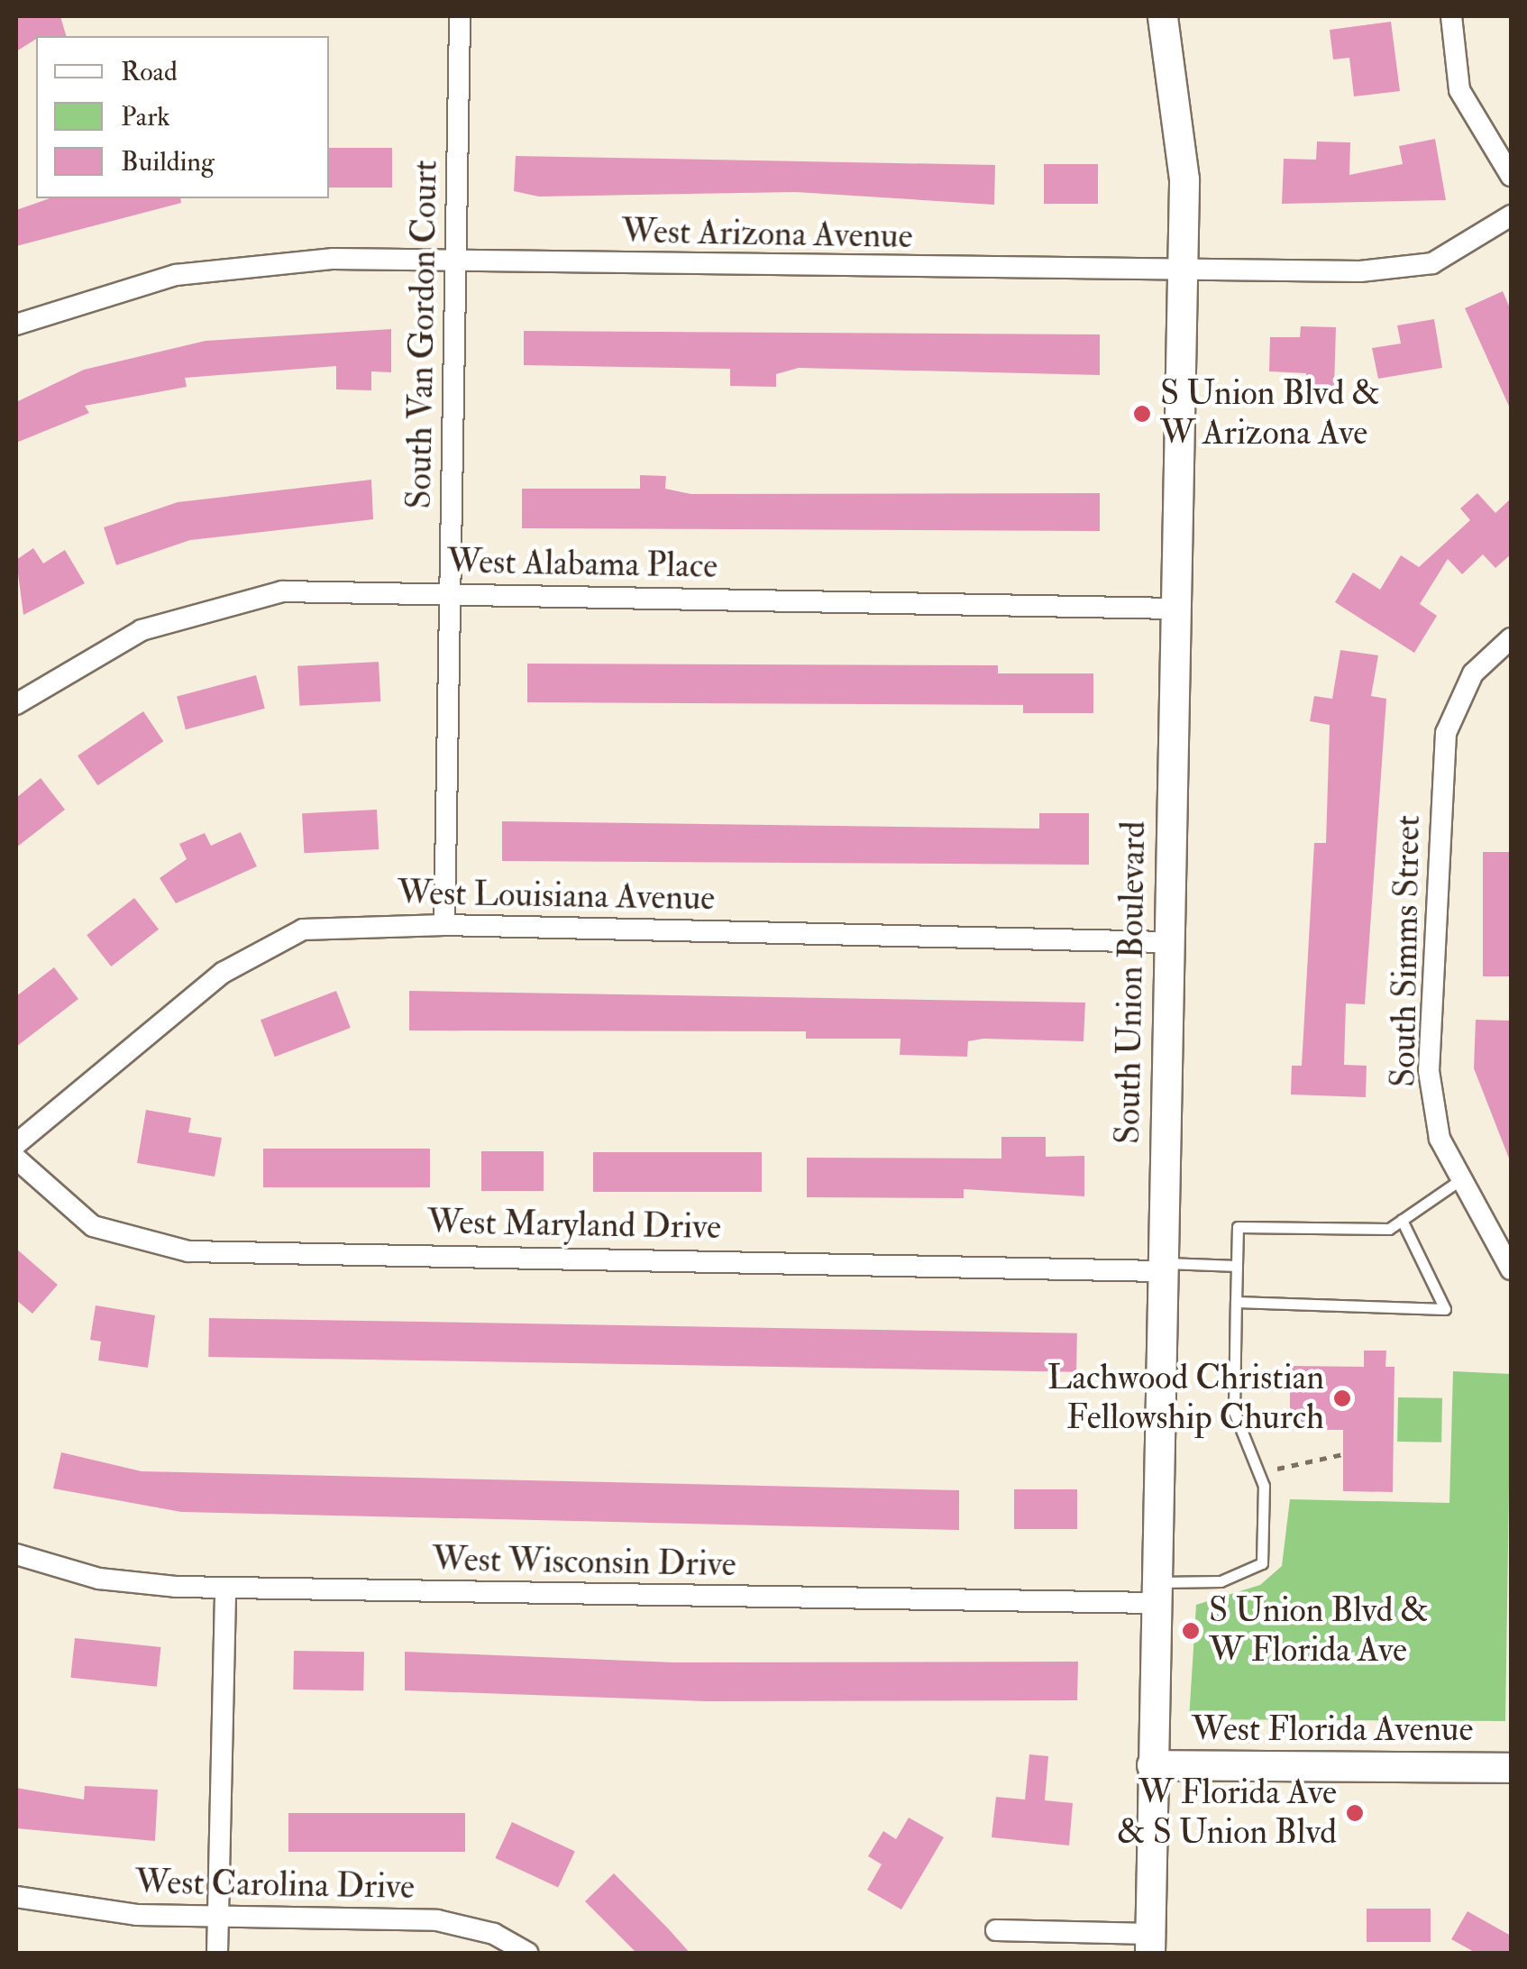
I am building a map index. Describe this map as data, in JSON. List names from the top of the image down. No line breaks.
{"streets":{"main road":["South Union Boulevard","West Florida Avenue"],"street":["West Arizona Avenue","South Van Gordon Court","West Alabama Place","West Louisiana Avenue","South Simms Street","West Maryland Drive","West Wisconsin Drive","West Carolina Drive"]},"crossings":[["West Arizona Avenue","South Van Gordon Court"],["West Arizona Avenue","South Union Boulevard"],["South Van Gordon Court","West Alabama Place"],["South Van Gordon Court","West Louisiana Avenue"],["West Alabama Place","South Union Boulevard"],["West Louisiana Avenue","South Union Boulevard"],["South Union Boulevard","West Maryland Drive"],["South Union Boulevard","West Wisconsin Drive"],["South Union Boulevard","West Florida Avenue"]],"places":["S Union Blvd & W Arizona Ave","Lachwood Christian Fellowship Church","S Union Blvd & W Florida Ave","W Florida Ave & S Union Blvd"],"legend":["Road","Park","Building"]}
